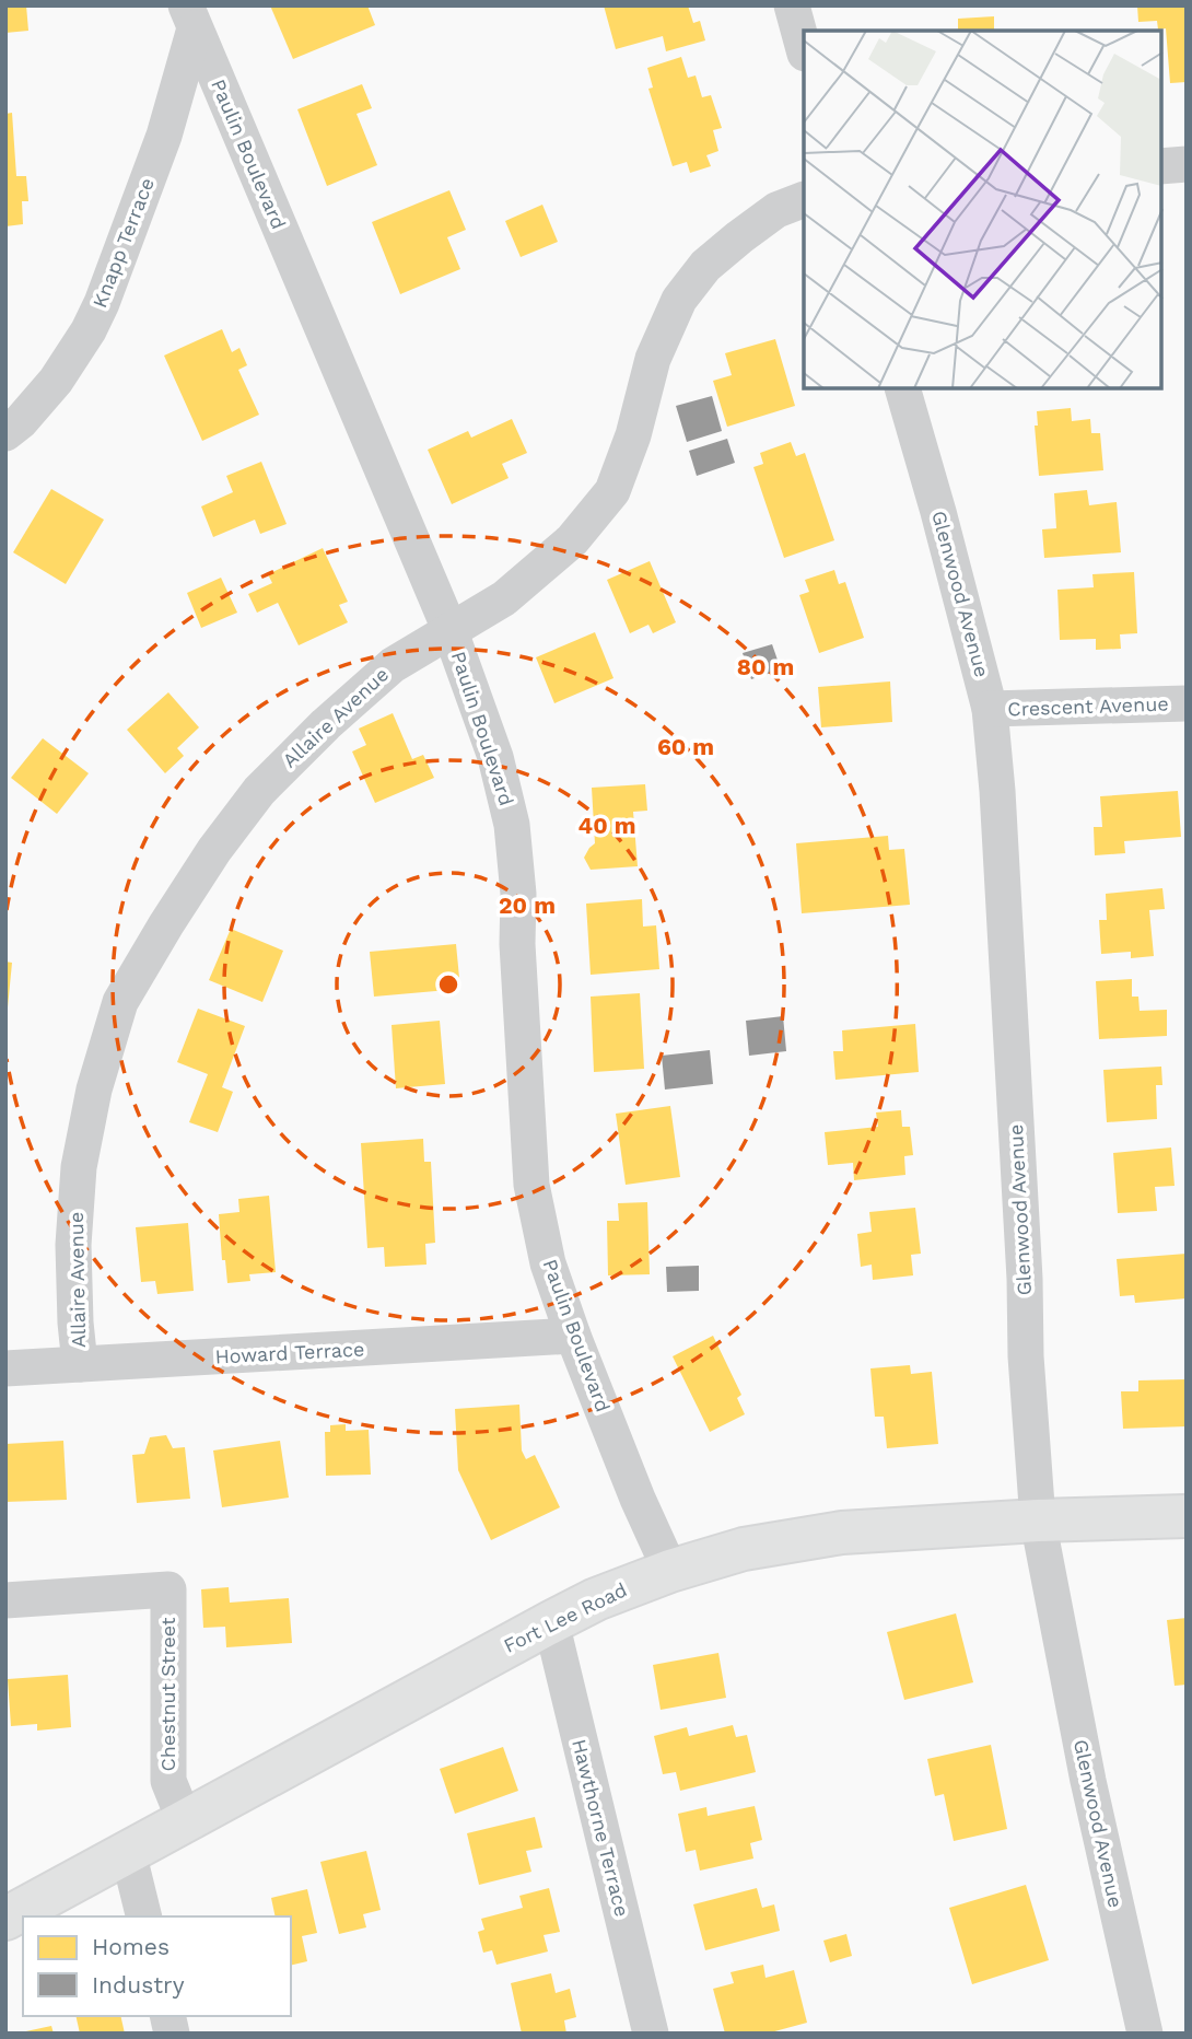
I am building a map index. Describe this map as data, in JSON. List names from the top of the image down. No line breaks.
{"streets":{"main road":["Fort Lee Road"],"street":["Paulin Boulevard","Knapp Terrace","Glenwood Avenue","Crescent Avenue","Allaire Avenue","Howard Terrace","Chestnut Street","Hawthorne Terrace"]},"crossings":[["Paulin Boulevard","Knapp Terrace"],["Paulin Boulevard","Allaire Avenue"],["Paulin Boulevard","Howard Terrace"],["Paulin Boulevard","Fort Lee Road"],["Glenwood Avenue","Crescent Avenue"],["Glenwood Avenue","Fort Lee Road"],["Allaire Avenue","Howard Terrace"],["Fort Lee Road","Chestnut Street"],["Fort Lee Road","Hawthorne Terrace"]],"legend":["Homes","Industry"],"rings":["80 m","60 m","40 m","20 m"]}
